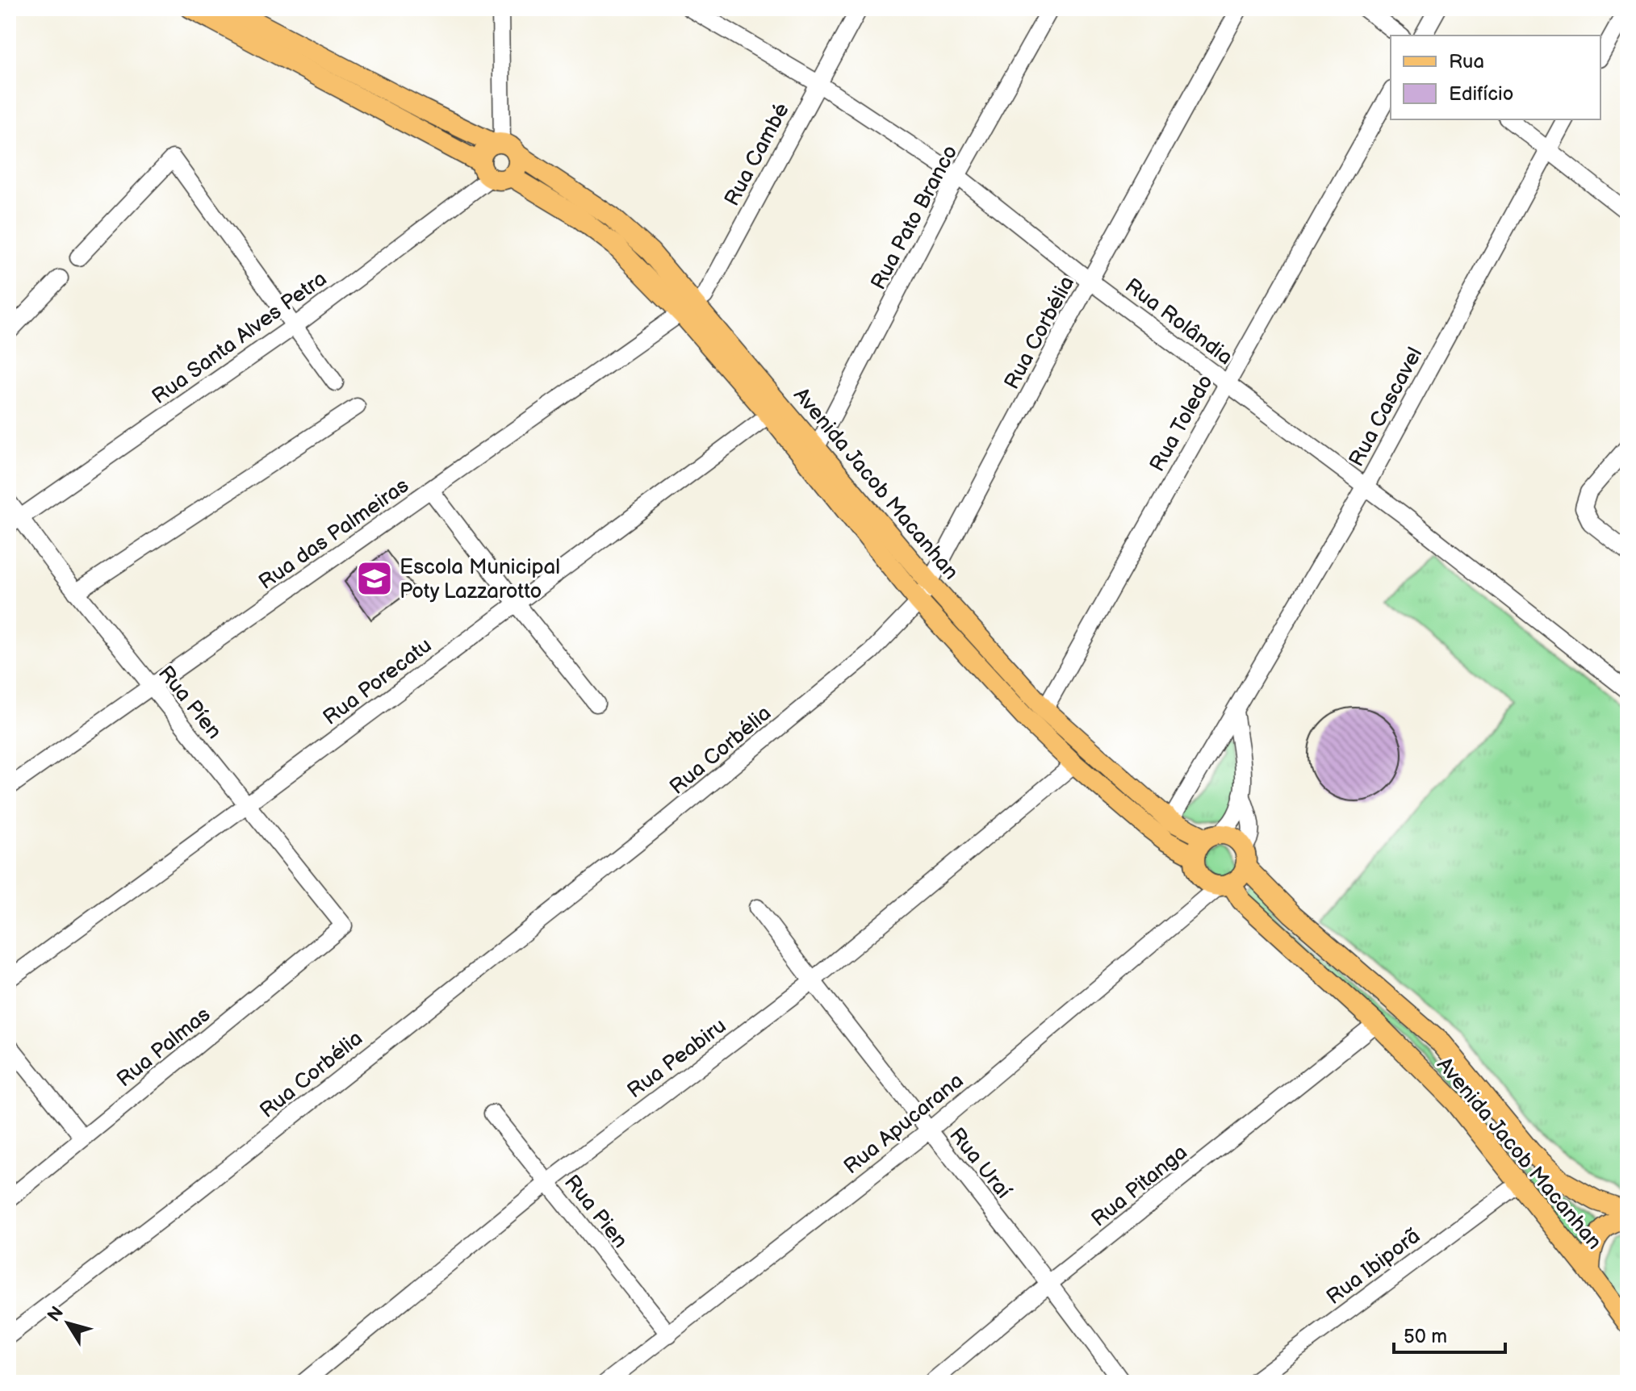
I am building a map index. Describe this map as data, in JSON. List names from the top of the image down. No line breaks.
{"streets":{"main road":["Avenida Jacob Macanhan"],"street":["Rua Cambé","Rua Pato Branco","Rua Rolândia","Rua Corbélia","Rua Santa Alves Petra","Rua Cascavel","Rua Toledo","Rua das Palmeiras","Rua Porecatu","Rua Píen","Rua Palmas","Rua Peabiru","Rua Apucarana","Rua Uraí","Rua Pitanga","Rua Pien","Rua Ibiporã"]},"crossings":[["Rua Cambé","Rua Rolândia"],["Rua Cambé","Avenida Jacob Macanhan"],["Rua Cambé","Rua das Palmeiras"],["Rua Pato Branco","Rua Rolândia"],["Rua Pato Branco","Avenida Jacob Macanhan"],["Rua Rolândia","Rua Corbélia"],["Rua Rolândia","Rua Cascavel"],["Rua Rolândia","Rua Toledo"],["Rua Corbélia","Avenida Jacob Macanhan"],["Rua Santa Alves Petra","Avenida Jacob Macanhan"],["Rua Santa Alves Petra","Rua Píen"],["Rua Cascavel","Avenida Jacob Macanhan"],["Rua Toledo","Avenida Jacob Macanhan"],["Avenida Jacob Macanhan","Rua das Palmeiras"],["Avenida Jacob Macanhan","Rua Porecatu"],["Avenida Jacob Macanhan","Rua Peabiru"],["Avenida Jacob Macanhan","Rua Apucarana"],["Avenida Jacob Macanhan","Rua Pitanga"],["Avenida Jacob Macanhan","Rua Ibiporã"],["Rua das Palmeiras","Rua Píen"],["Rua Porecatu","Rua Píen"],["Rua Píen","Rua Palmas"],["Rua Peabiru","Rua Uraí"],["Rua Peabiru","Rua Pien"],["Rua Apucarana","Rua Uraí"],["Rua Apucarana","Rua Pien"],["Rua Uraí","Rua Pitanga"]],"places":{"school or university":["Escola Municipal Poty Lazzarotto"]},"legend":["Rua","Edifício"],"scale_bar":"50 m","north":"top left"}
